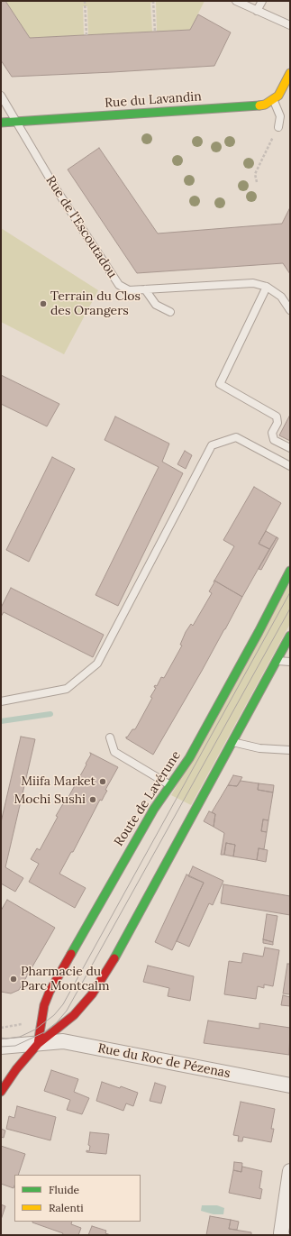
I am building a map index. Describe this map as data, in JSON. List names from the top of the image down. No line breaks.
{"streets":{"street":["Rue du Lavandin","Route de Lavérune","Rue du Roc de Pézenas"],"lane":["Rue de l'Escoutadou"]},"crossings":[["Rue du Lavandin","Rue de l'Escoutadou"],["Route de Lavérune","Rue du Roc de Pézenas"]],"places":["Terrain du Clos des Orangers","Miifa Market","Mochi Sushi","Pharmacie du Parc Montcalm"],"legend":["Fluide","Ralenti"]}
